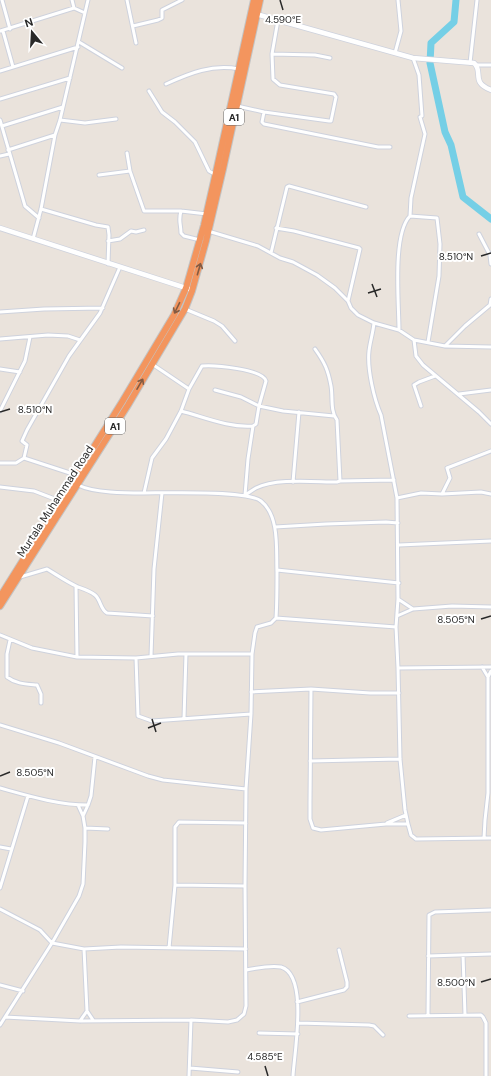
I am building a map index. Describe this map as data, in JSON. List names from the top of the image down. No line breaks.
{"streets":{"highway":["A1","Murtala Muhammad Road"]},"crossings":[["A1","Murtala Muhammad Road"]],"north":"top","coordinates":["4.590°E","8.510°N","8.505°N","8.500°N","4.585°E"]}
